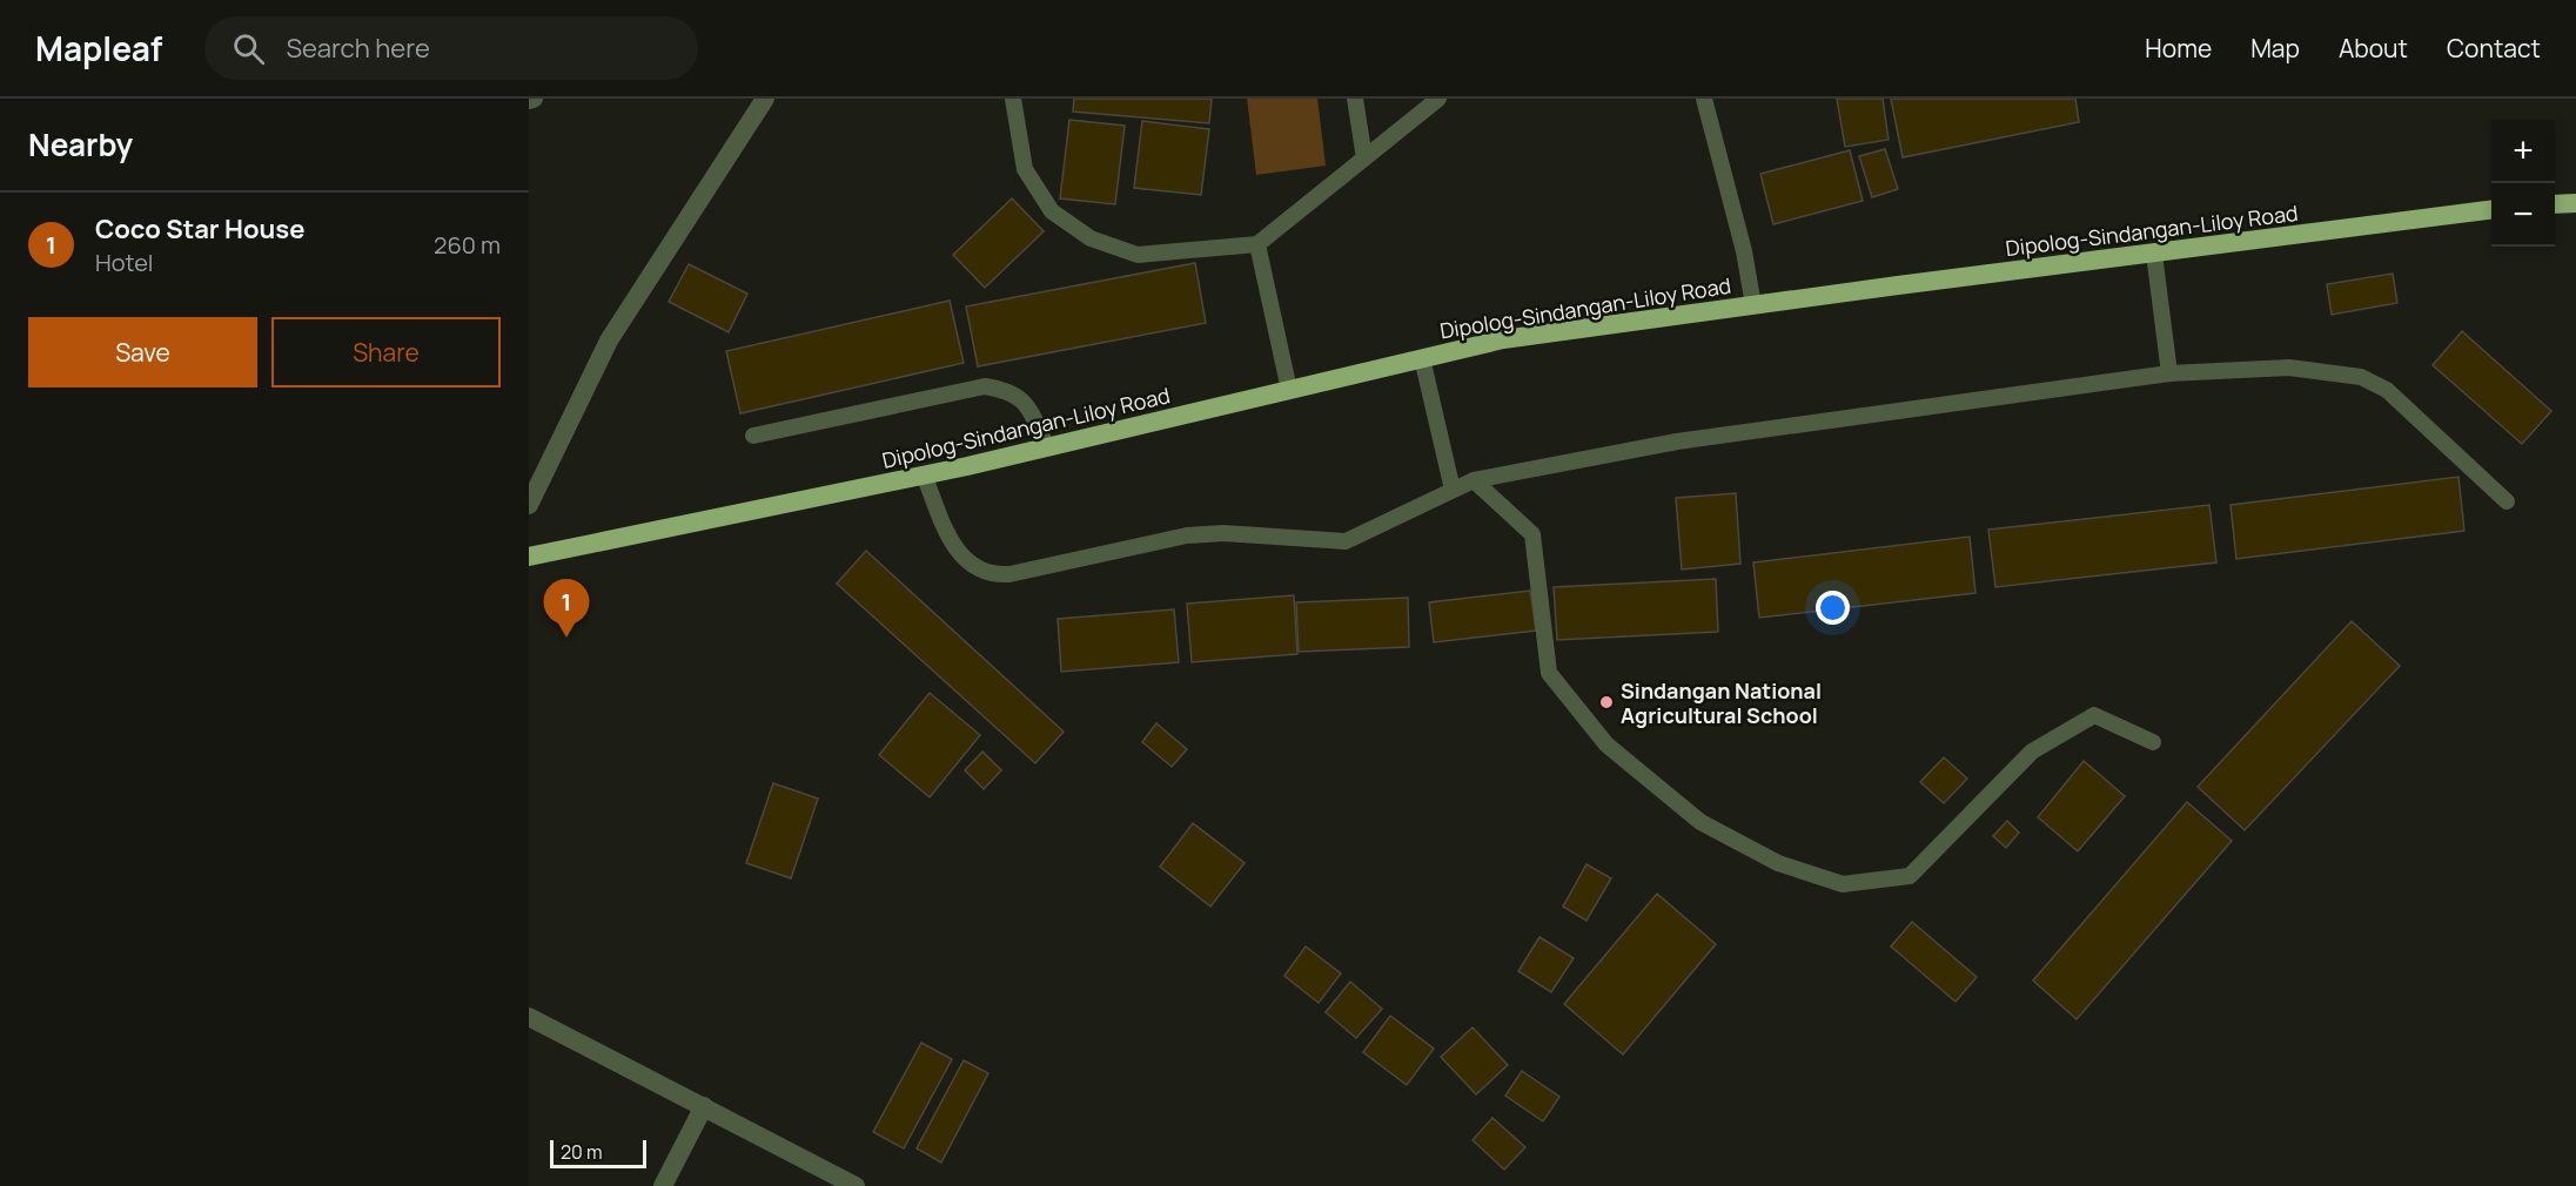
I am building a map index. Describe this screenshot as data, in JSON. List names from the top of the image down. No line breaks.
{"streets":{"highway":["Dipolog-Sindangan-Liloy Road"]},"places":["Sindangan National Agricultural School"],"scale_bar":"20 m","page":{"header":"Mapleaf","search":"Search here","nav":["Home","Map","About","Contact"],"heading":"Nearby","map_buttons":["+","−"],"list":[{"mark":"1","name":"Coco Star House","note":"Hotel","value":"260 m"}],"buttons":["Save","Share"],"pins":"1","scale":"20 m"}}
